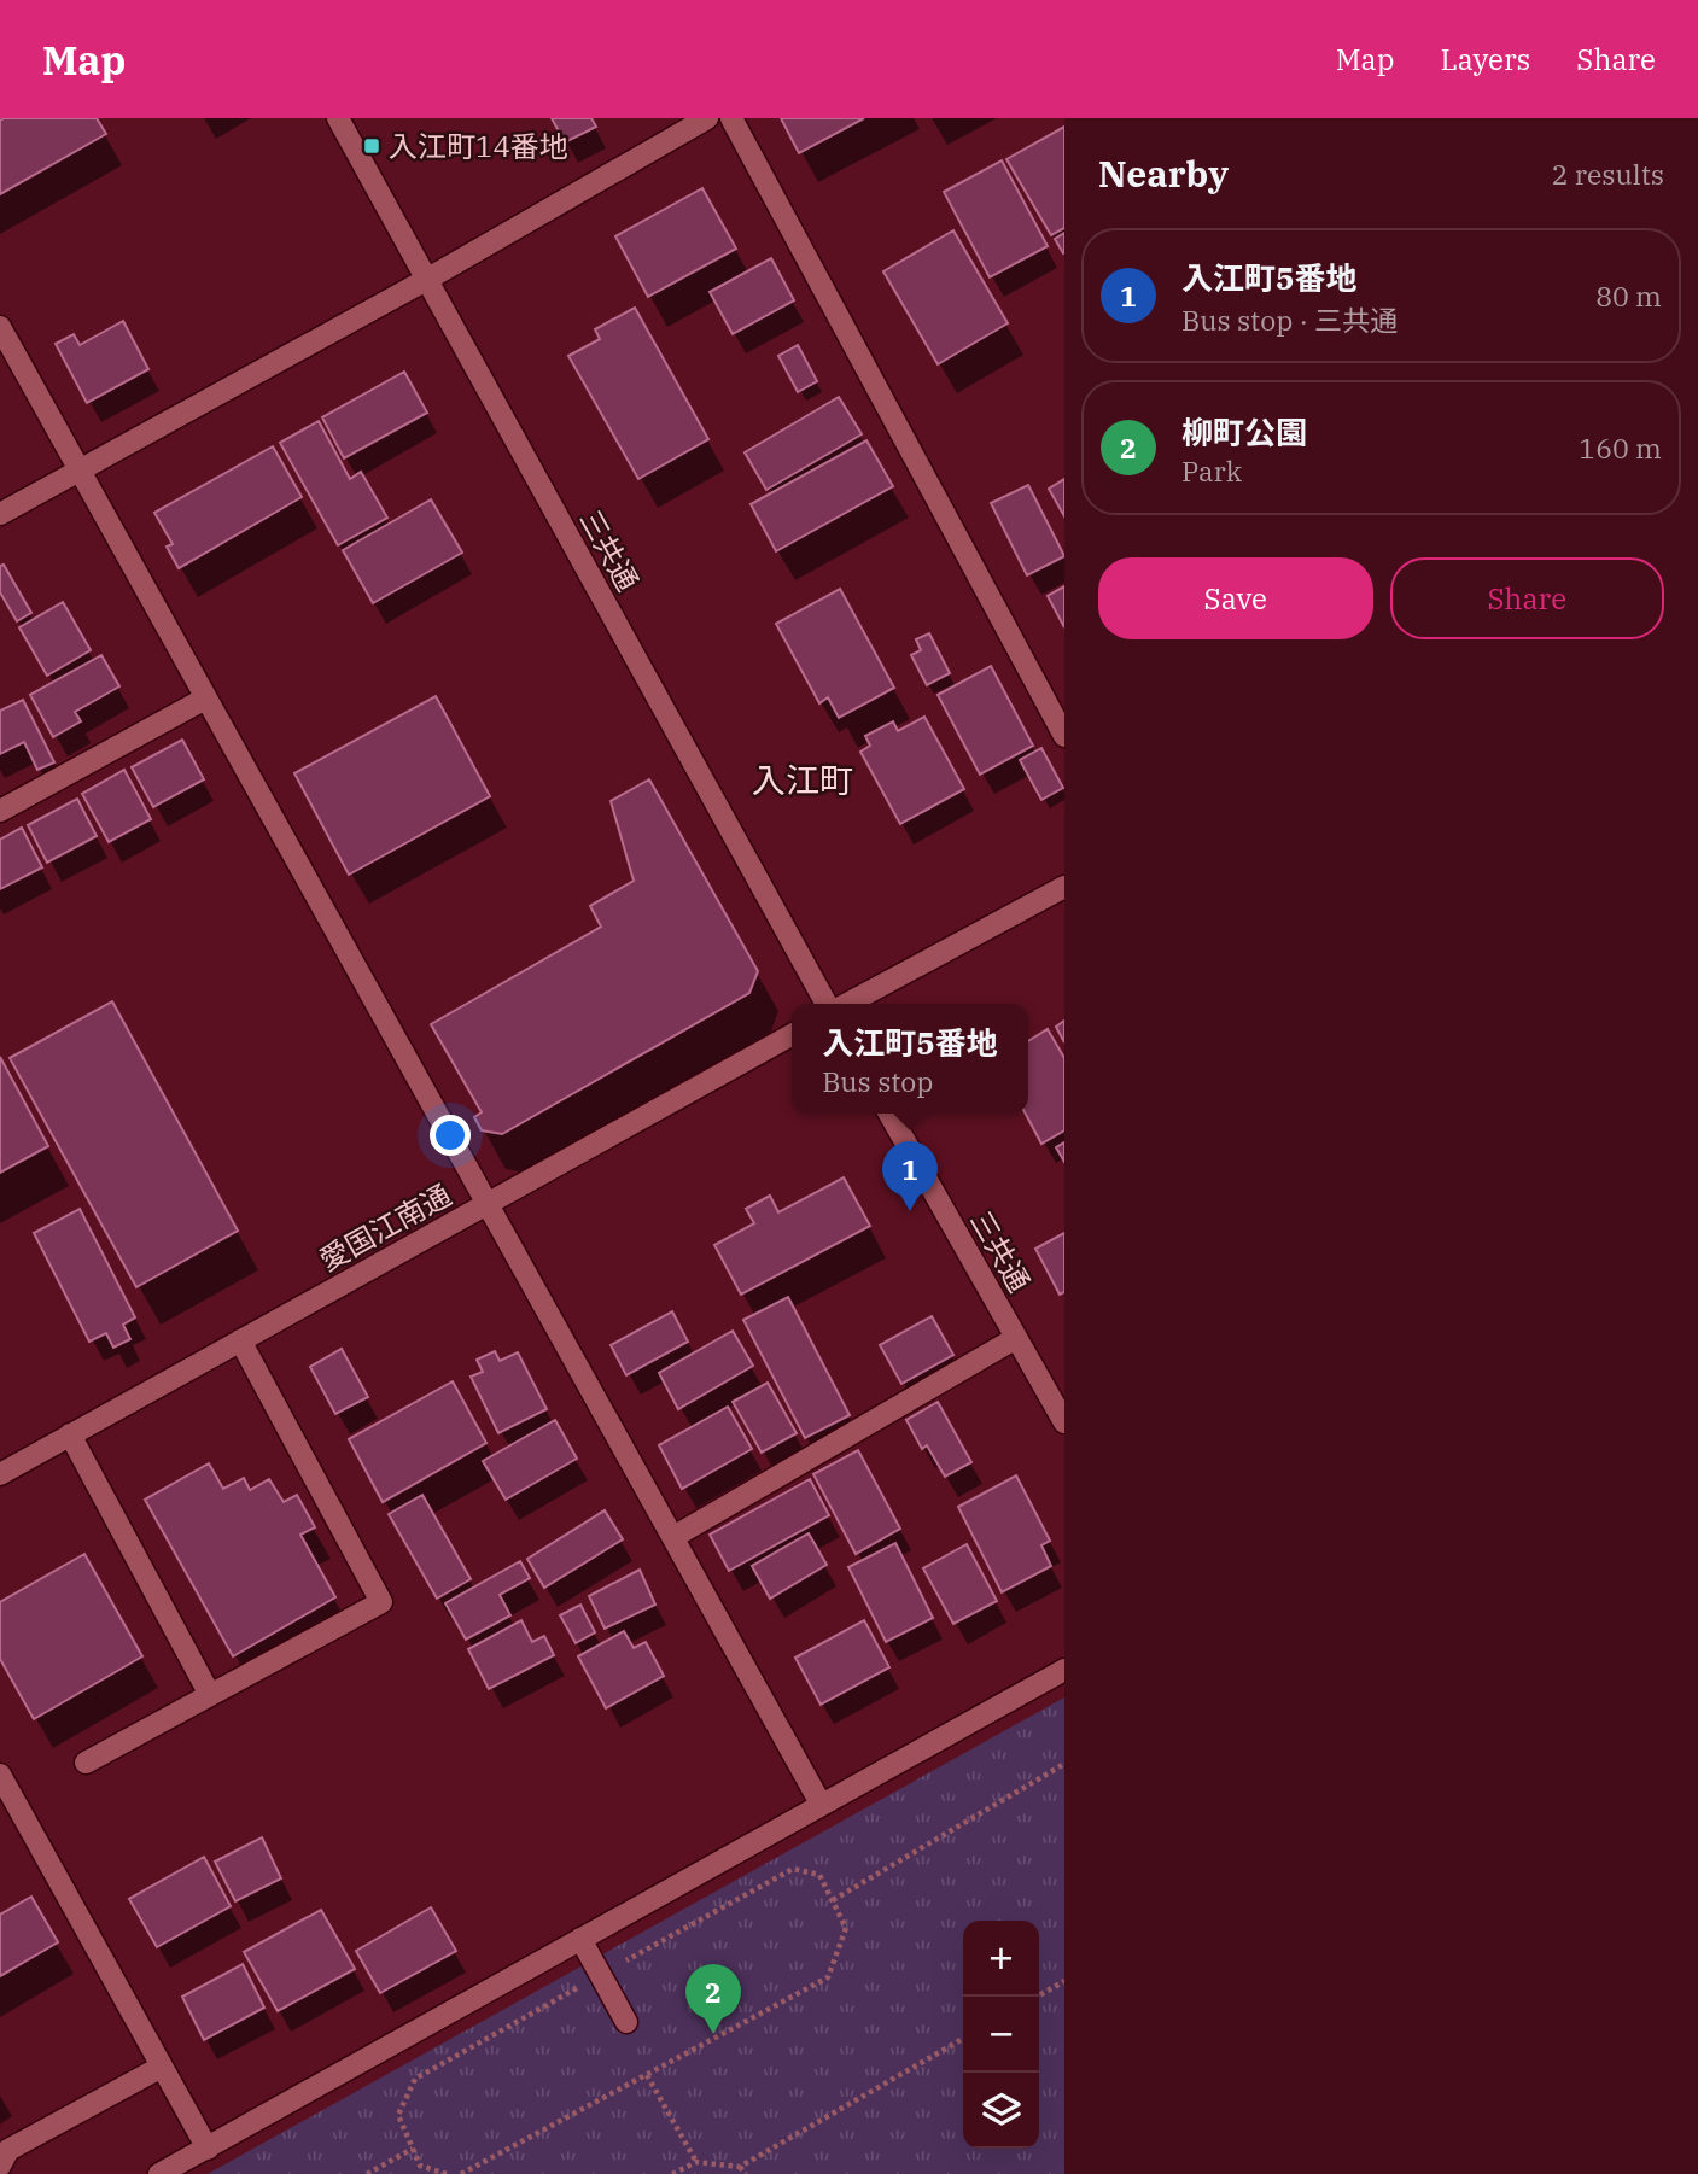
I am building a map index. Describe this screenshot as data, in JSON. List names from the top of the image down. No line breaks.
{"streets":{"street":["三共通","愛国江南通"]},"districts":["入江町"],"places":{"transit":["入江町14番地"]},"page":{"header":"Map","nav":["Map","Layers","Share"],"heading":["Nearby","2 results"],"list":[{"mark":"1","name":"入江町5番地","note":"Bus stop · 三共通","value":"80 m"},{"mark":"2","name":"柳町公園","note":"Park","value":"160 m"}],"buttons":["Save","Share"],"popup":["入江町5番地","Bus stop"],"pins":["1","2"],"map_buttons":["+","−"]}}
